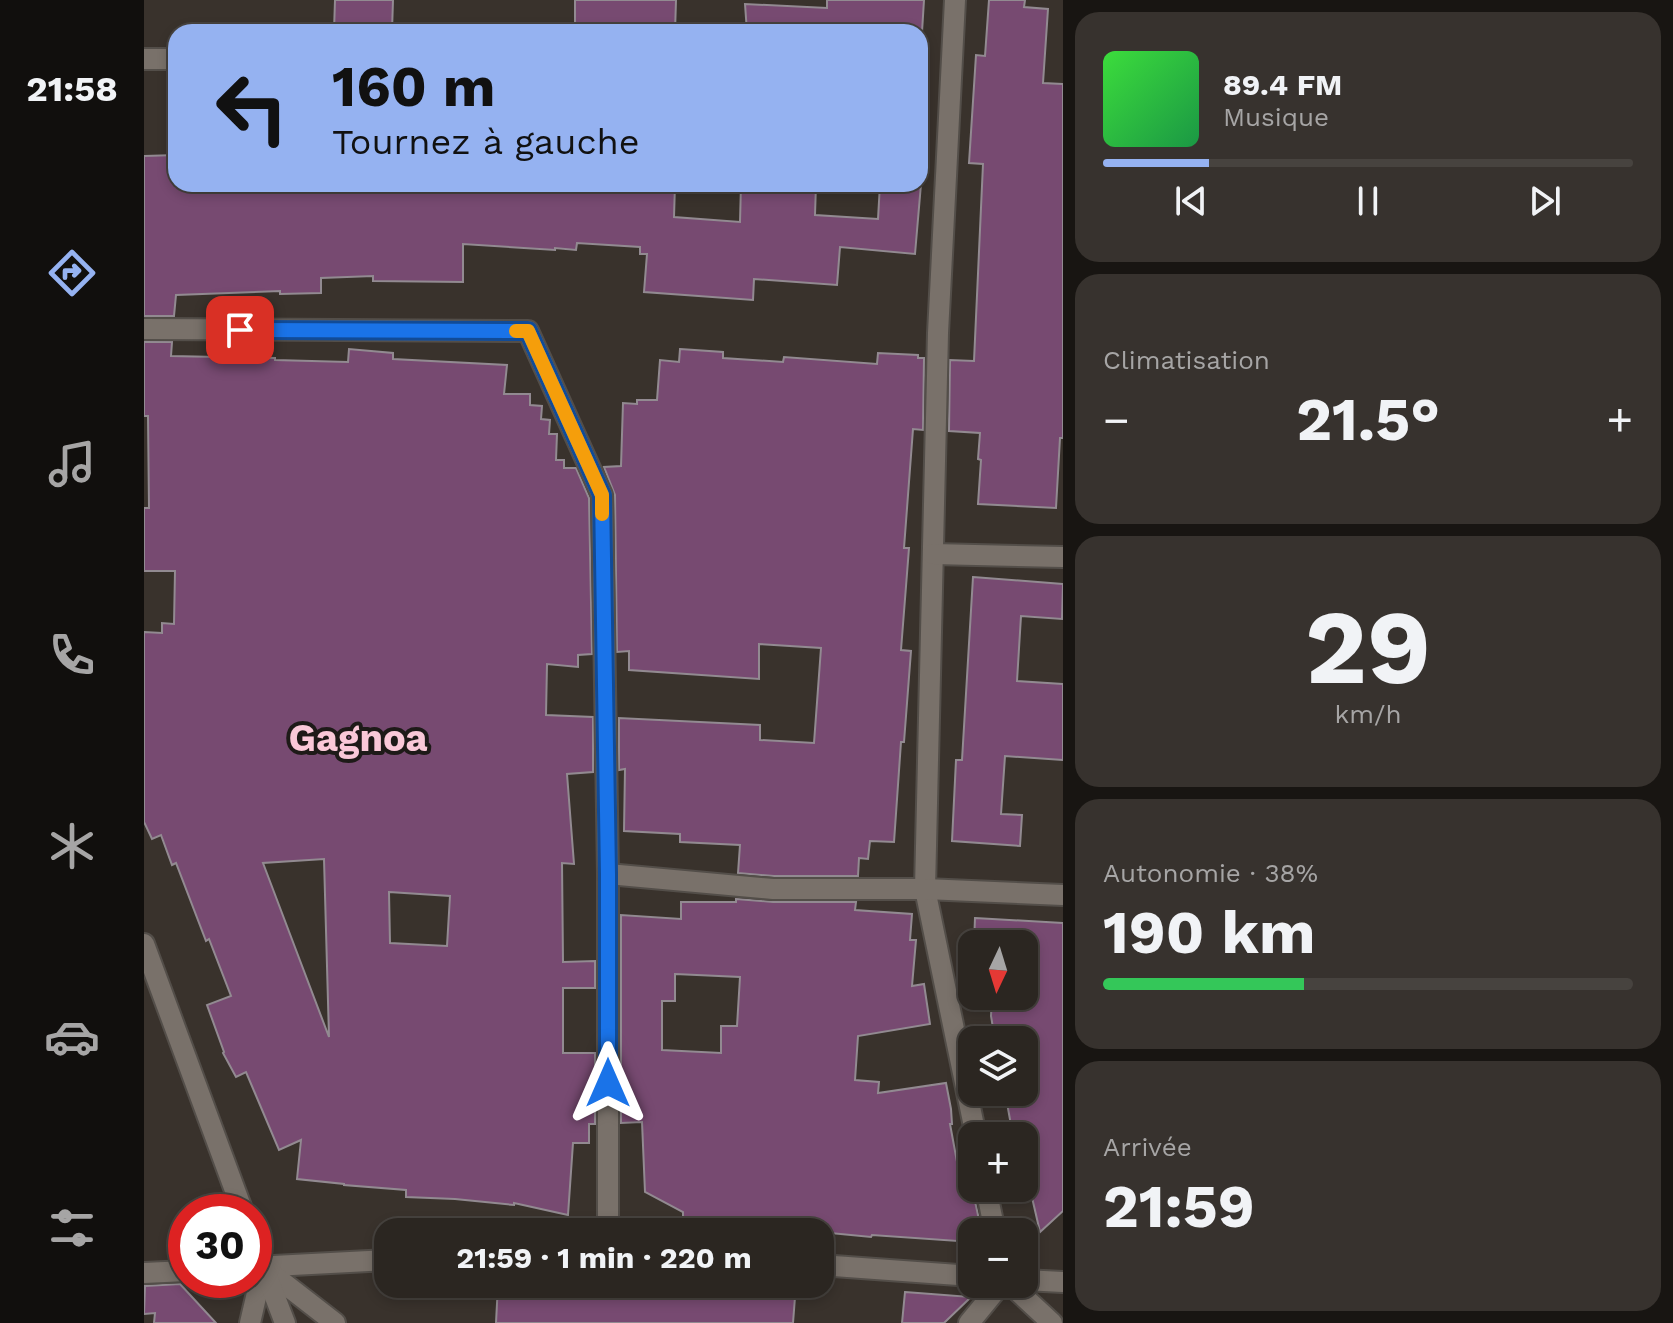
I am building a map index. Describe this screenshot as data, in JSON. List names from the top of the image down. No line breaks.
{"districts":["Gagnoa"],"north":"bottom","page":{"tabs":"21:58","turn":["160 m","Tournez à gauche"],"song":["89.4 FM","Musique"],"tile":["Climatisation",["29","km/h"],["Autonomie · 38%","190 km"],["Arrivée","21:59"]],"heat":["−","21.5°","+"],"map_buttons":["+","−"],"limit":"30","trip":"21:59 · 1 min · 220 m"}}
